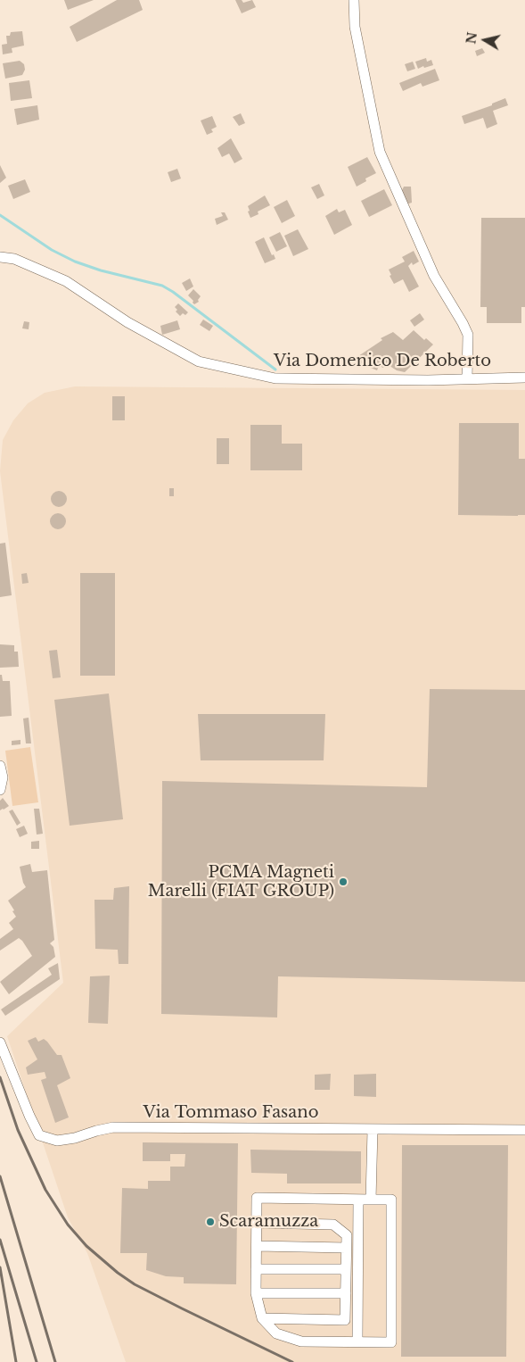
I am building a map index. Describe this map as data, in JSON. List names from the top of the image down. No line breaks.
{"streets":{"street":["Via Domenico De Roberto","Via Tommaso Fasano"]},"places":["PCMA Magneti Marelli (FIAT GROUP)","Scaramuzza"],"north":"left"}
